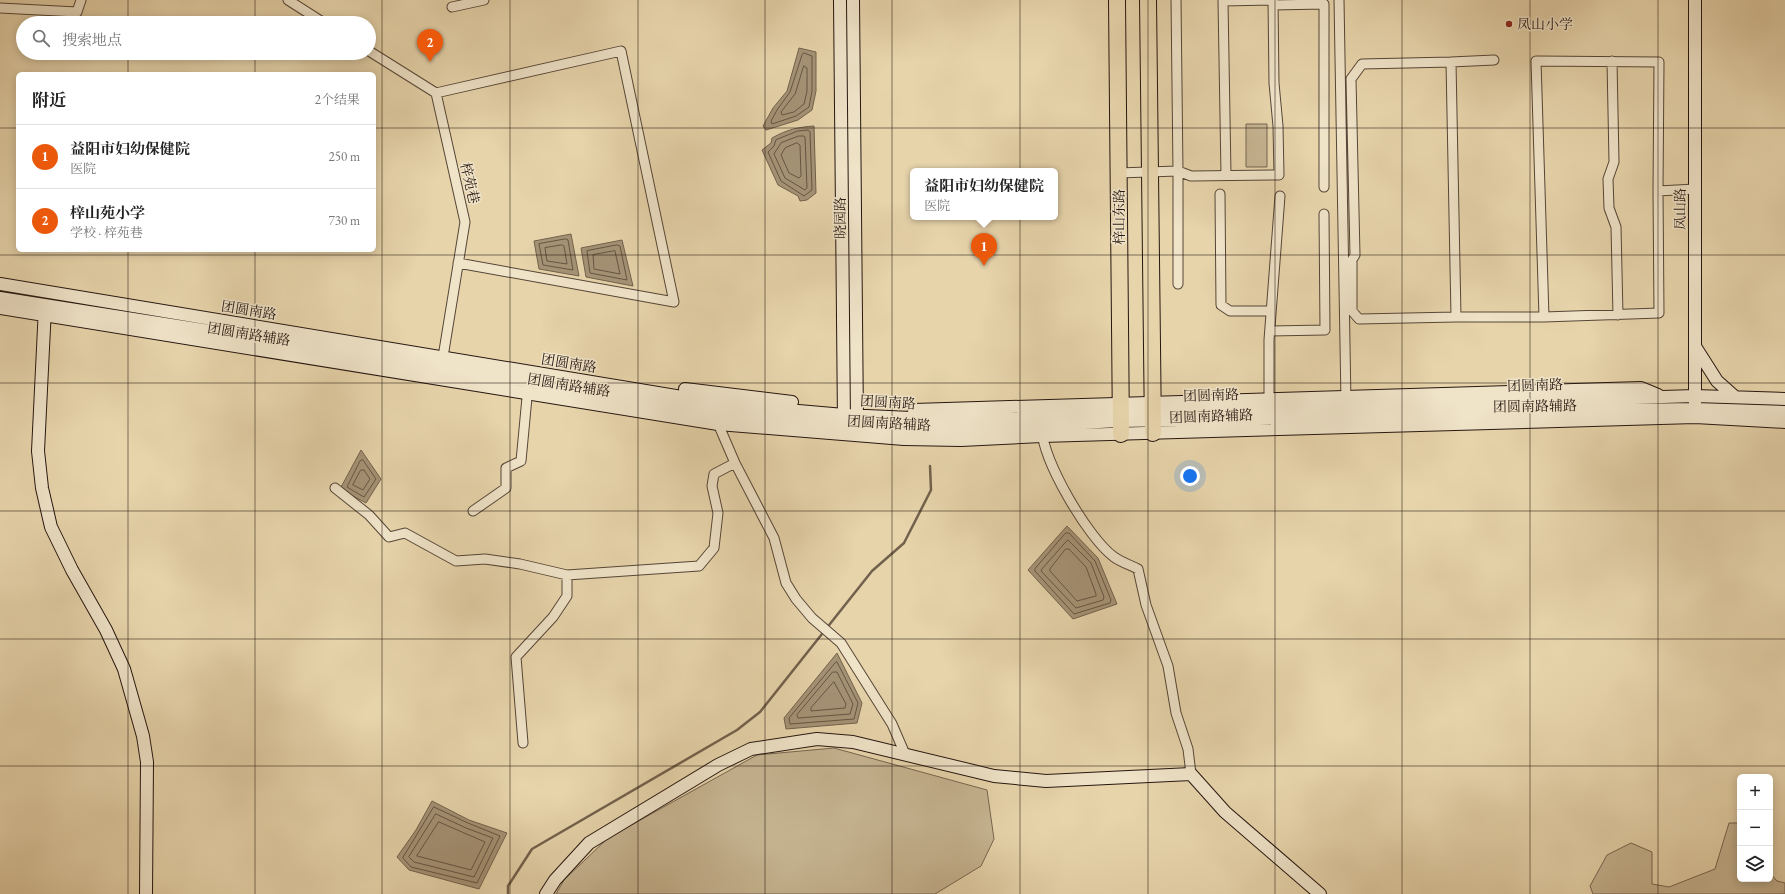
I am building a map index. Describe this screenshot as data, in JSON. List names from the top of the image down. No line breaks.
{"streets":{"highway":["梓山东路"],"street":["梓苑巷","凤山路","晓园路","团圆南路","团圆南路辅路"]},"crossings":[["梓苑巷","团圆南路"],["梓苑巷","团圆南路辅路"],["凤山路","团圆南路"],["凤山路","团圆南路辅路"],["梓山东路","团圆南路"],["梓山东路","团圆南路辅路"],["晓园路","团圆南路"],["晓园路","团圆南路辅路"],["团圆南路","团圆南路辅路"]],"places":["凤山小学"],"page":{"search":"搜索地点","pins":["2","1"],"heading":["附近","2个结果"],"list":[{"mark":"1","name":"益阳市妇幼保健院","note":"医院","value":"250 m"},{"mark":"2","name":"梓山苑小学","note":"学校 · 梓苑巷","value":"730 m"}],"popup":["益阳市妇幼保健院","医院"],"map_buttons":["+","−"]}}
